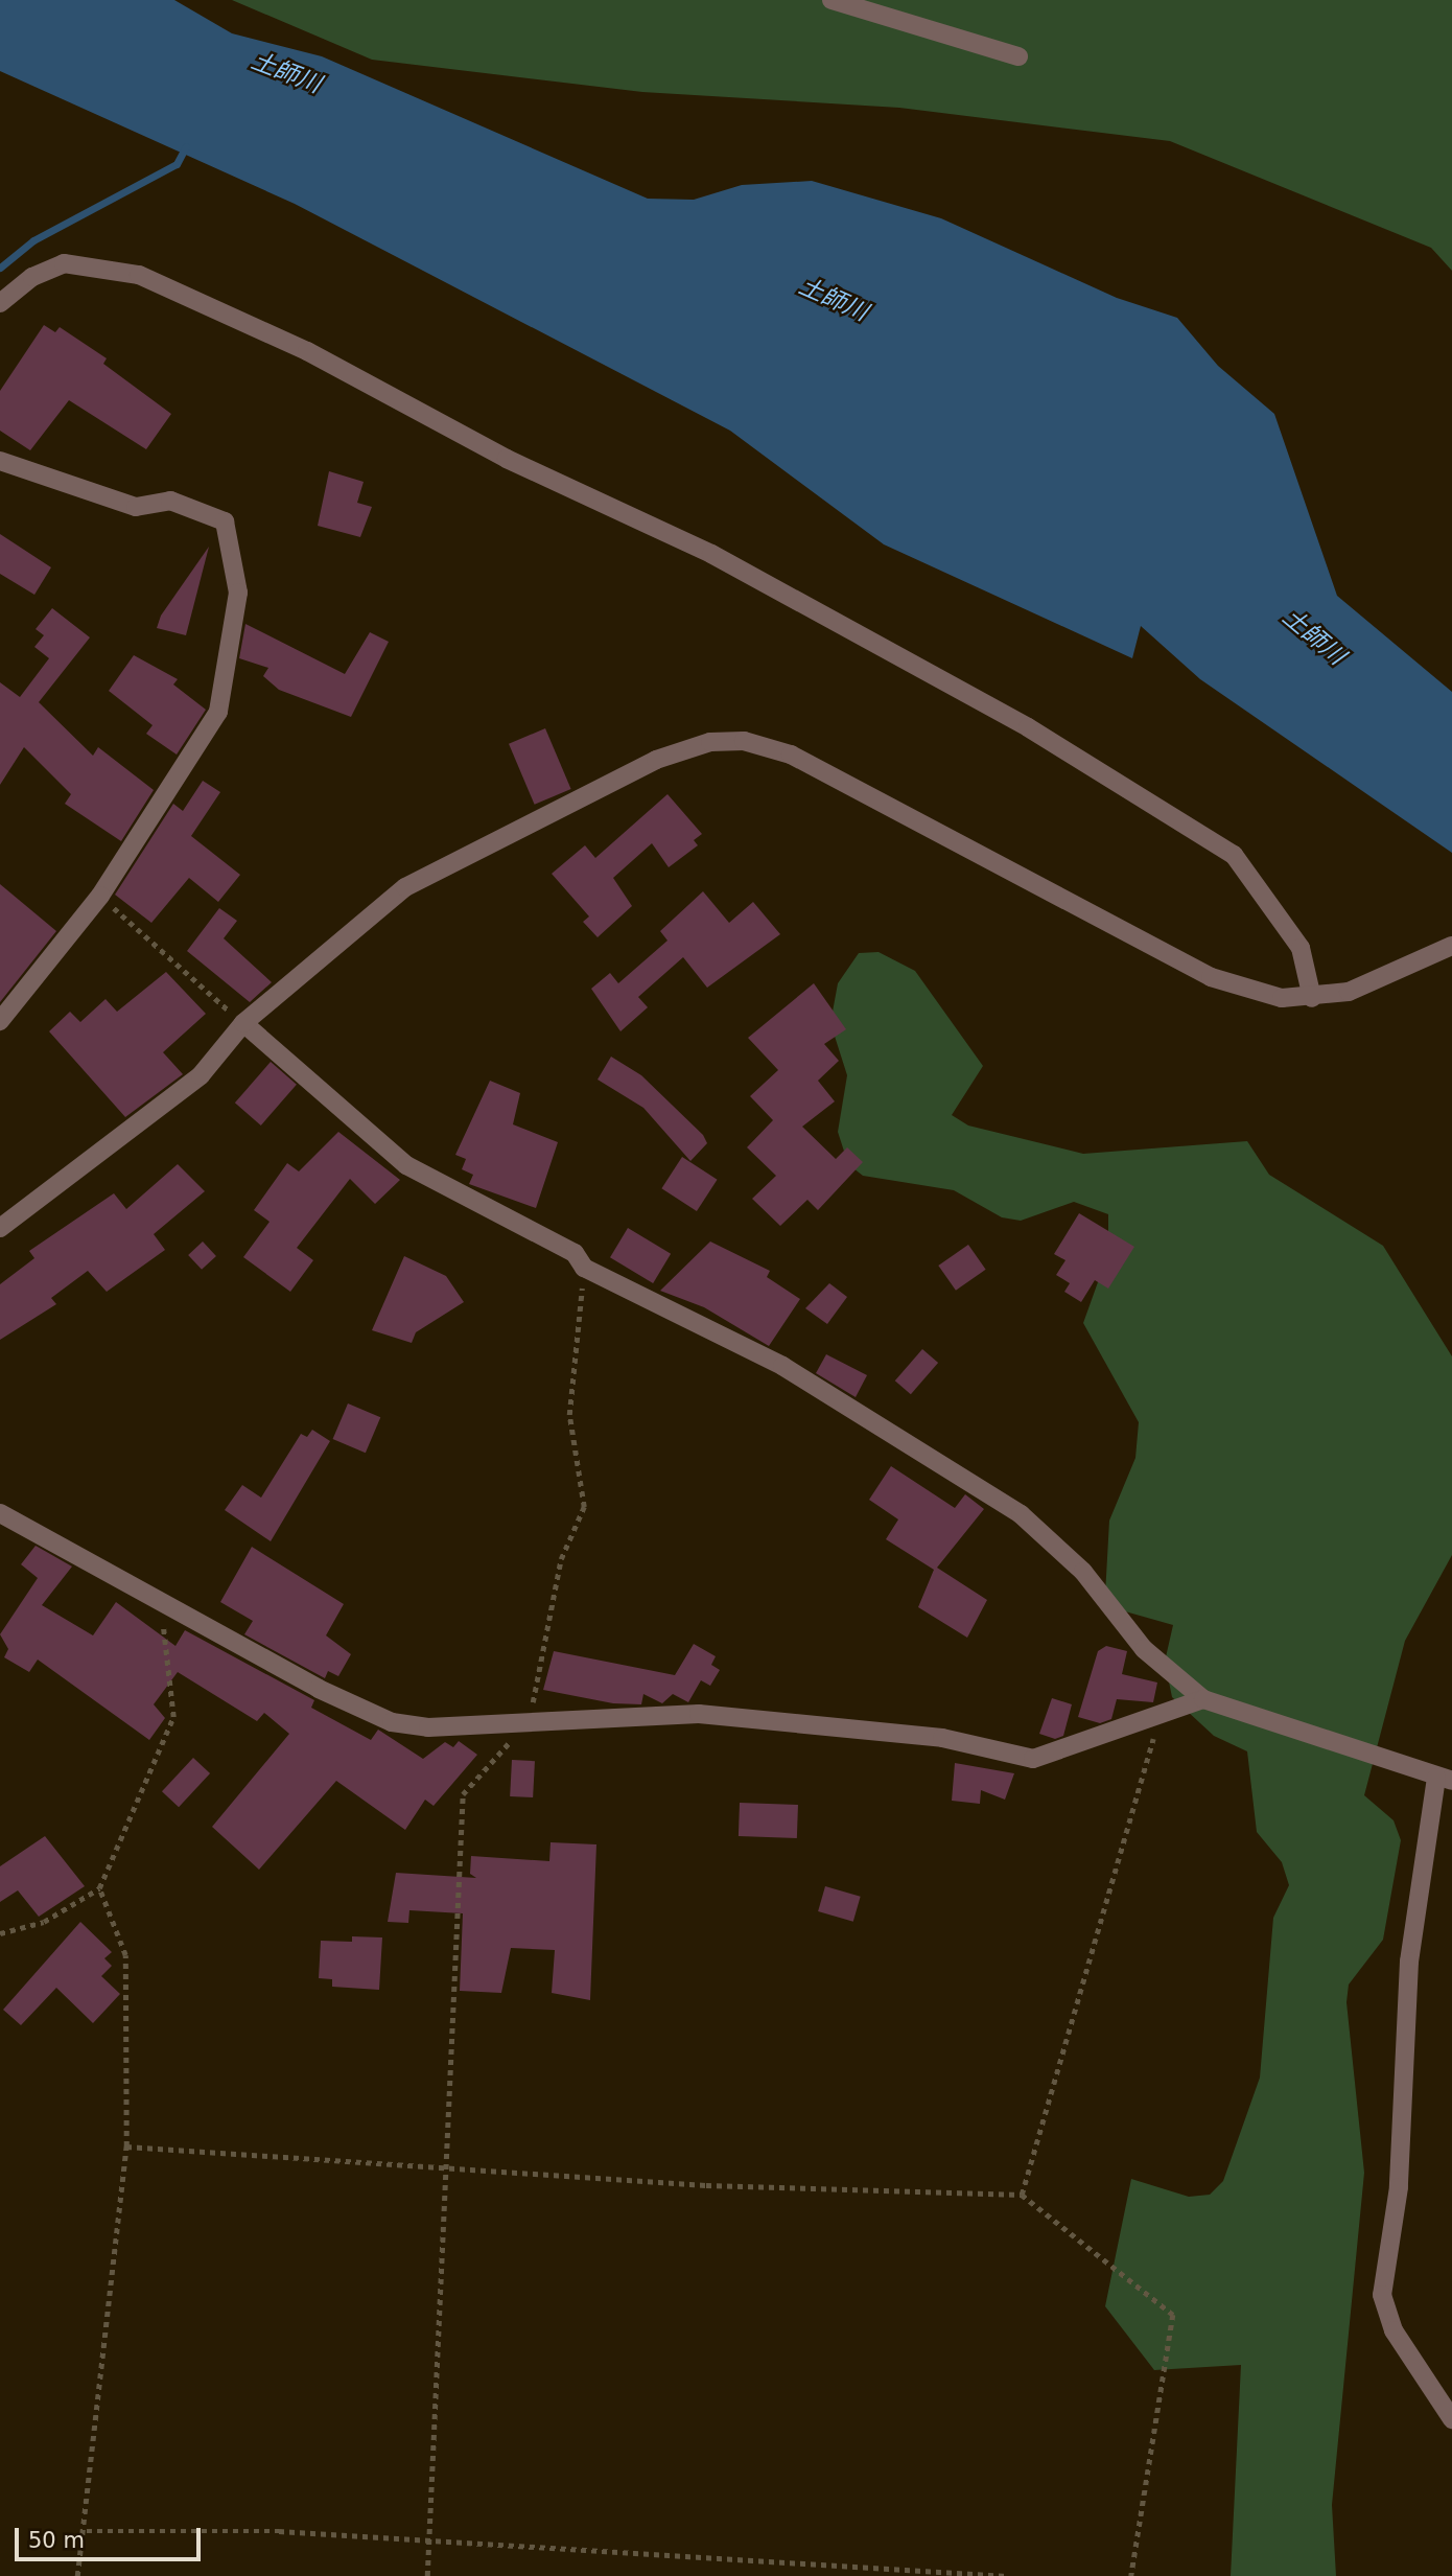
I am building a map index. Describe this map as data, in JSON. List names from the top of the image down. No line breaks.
{"water":["土師川"],"scale_bar":"50 m"}
